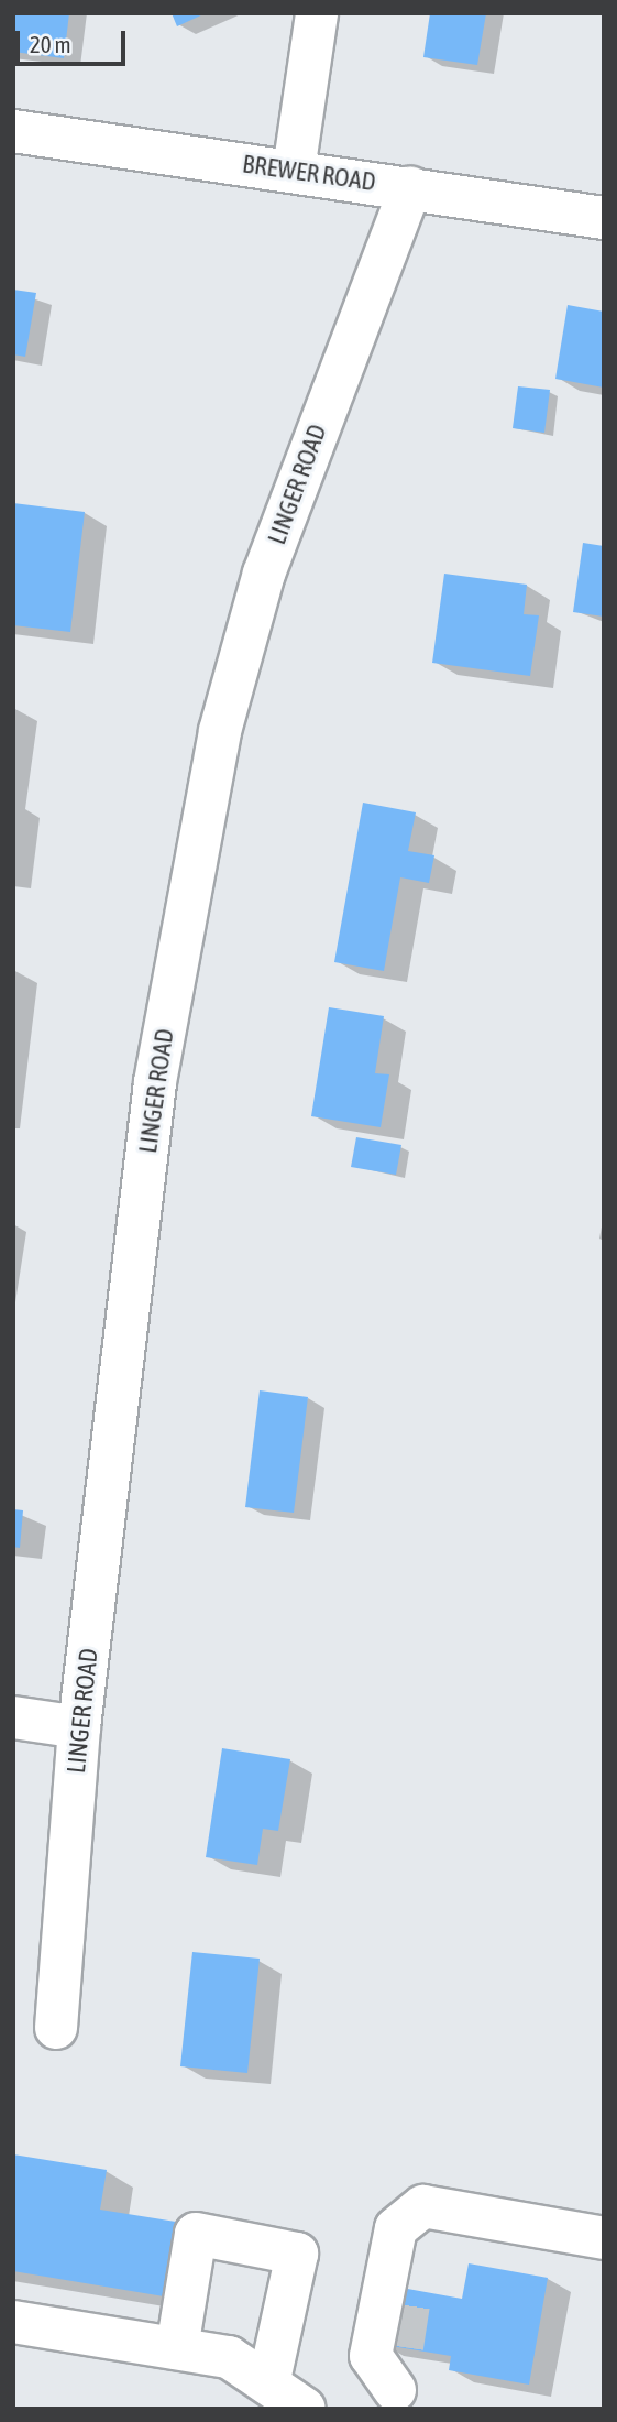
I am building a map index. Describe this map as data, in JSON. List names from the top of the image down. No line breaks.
{"streets":{"street":["BREWER ROAD","LINGER ROAD"]},"crossings":[["BREWER ROAD","LINGER ROAD"]],"scale_bar":"20 m"}
